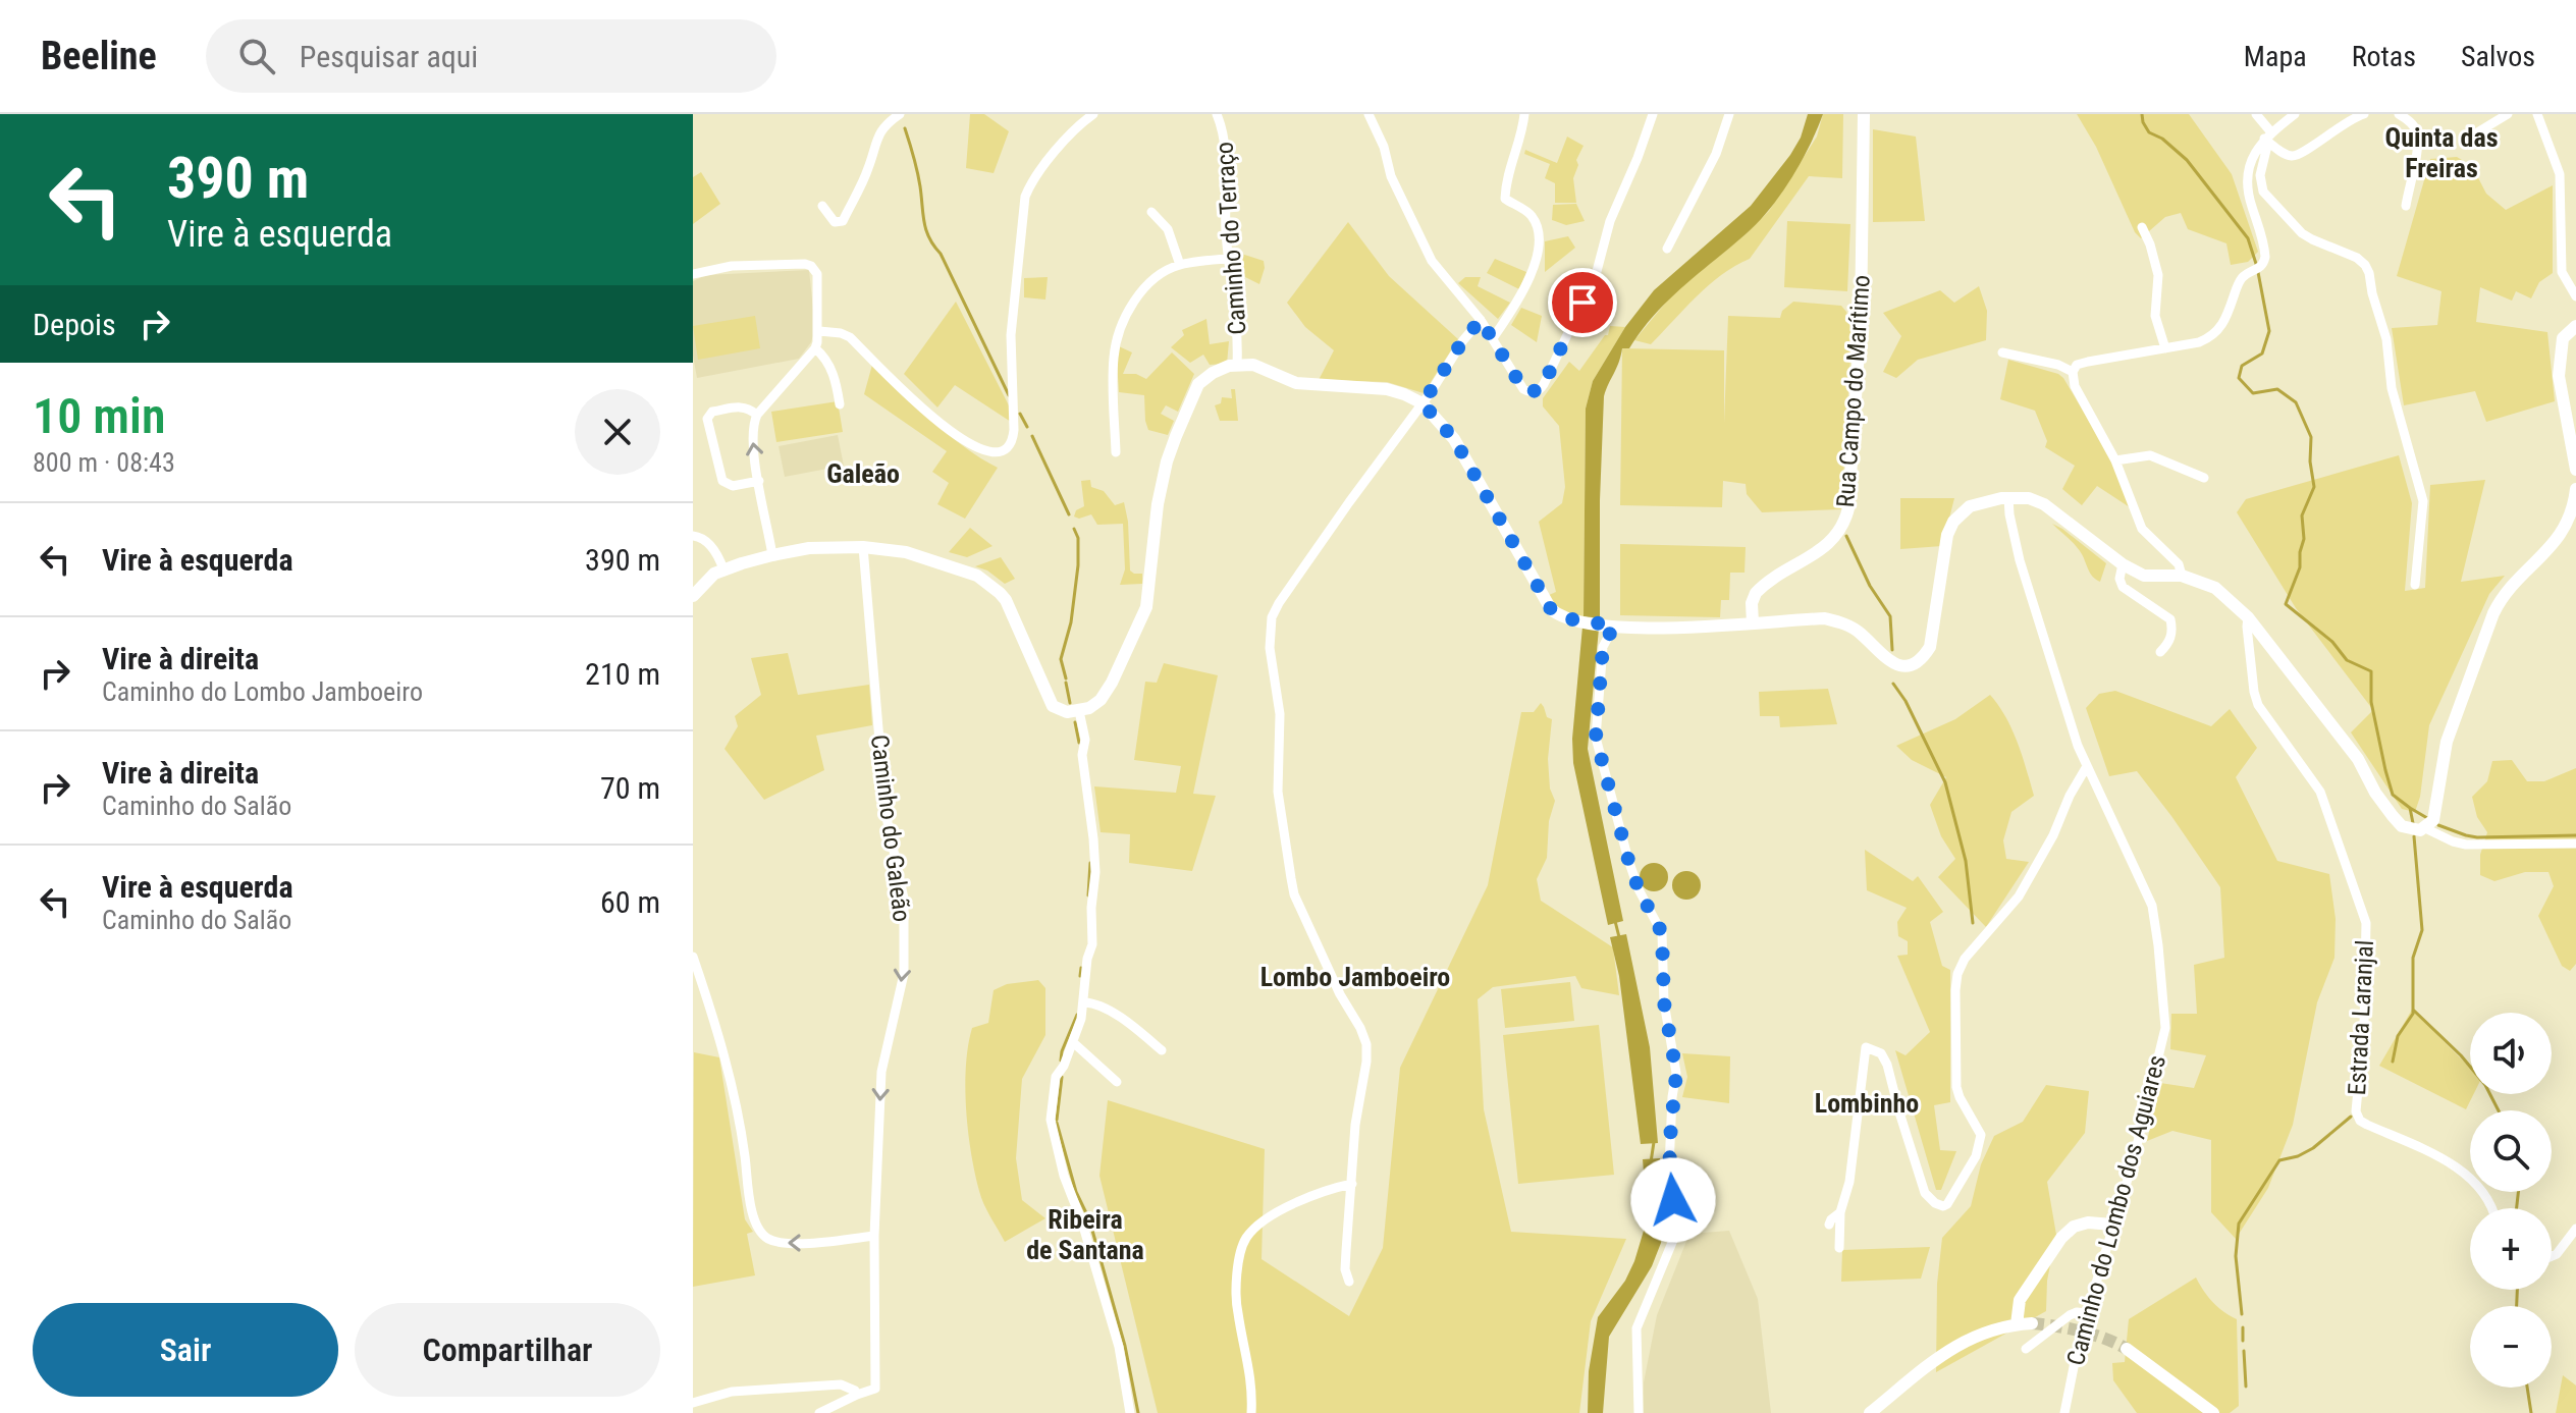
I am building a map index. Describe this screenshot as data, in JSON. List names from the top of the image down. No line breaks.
{"streets":{"main road":["Rua Campo do Marítimo"],"street":["Caminho do Terraço","Caminho do Galeão","Estrada Laranjal","Caminho do Lombo dos Aguiares"]},"one_way":["Caminho do Galeão"],"districts":["Quinta das Freiras","Galeão","Lombo Jamboeiro","Lombinho","Ribeira de Santana"],"page":{"header":"Beeline","search":"Pesquisar aqui","nav":["Mapa","Rotas","Salvos"],"turn":["390 m","Vire à esquerda"],"then":"Depois","heading":["10 min","800 m · 08:43"],"list":[{"name":"Vire à esquerda","value":"390 m"},{"name":"Vire à direita","note":"Caminho do Lombo Jamboeiro","value":"210 m"},{"name":"Vire à direita","note":"Caminho do Salão","value":"70 m"},{"name":"Vire à esquerda","note":"Caminho do Salão","value":"60 m"}],"map_buttons":["+","−"],"buttons":["Sair","Compartilhar"]}}
